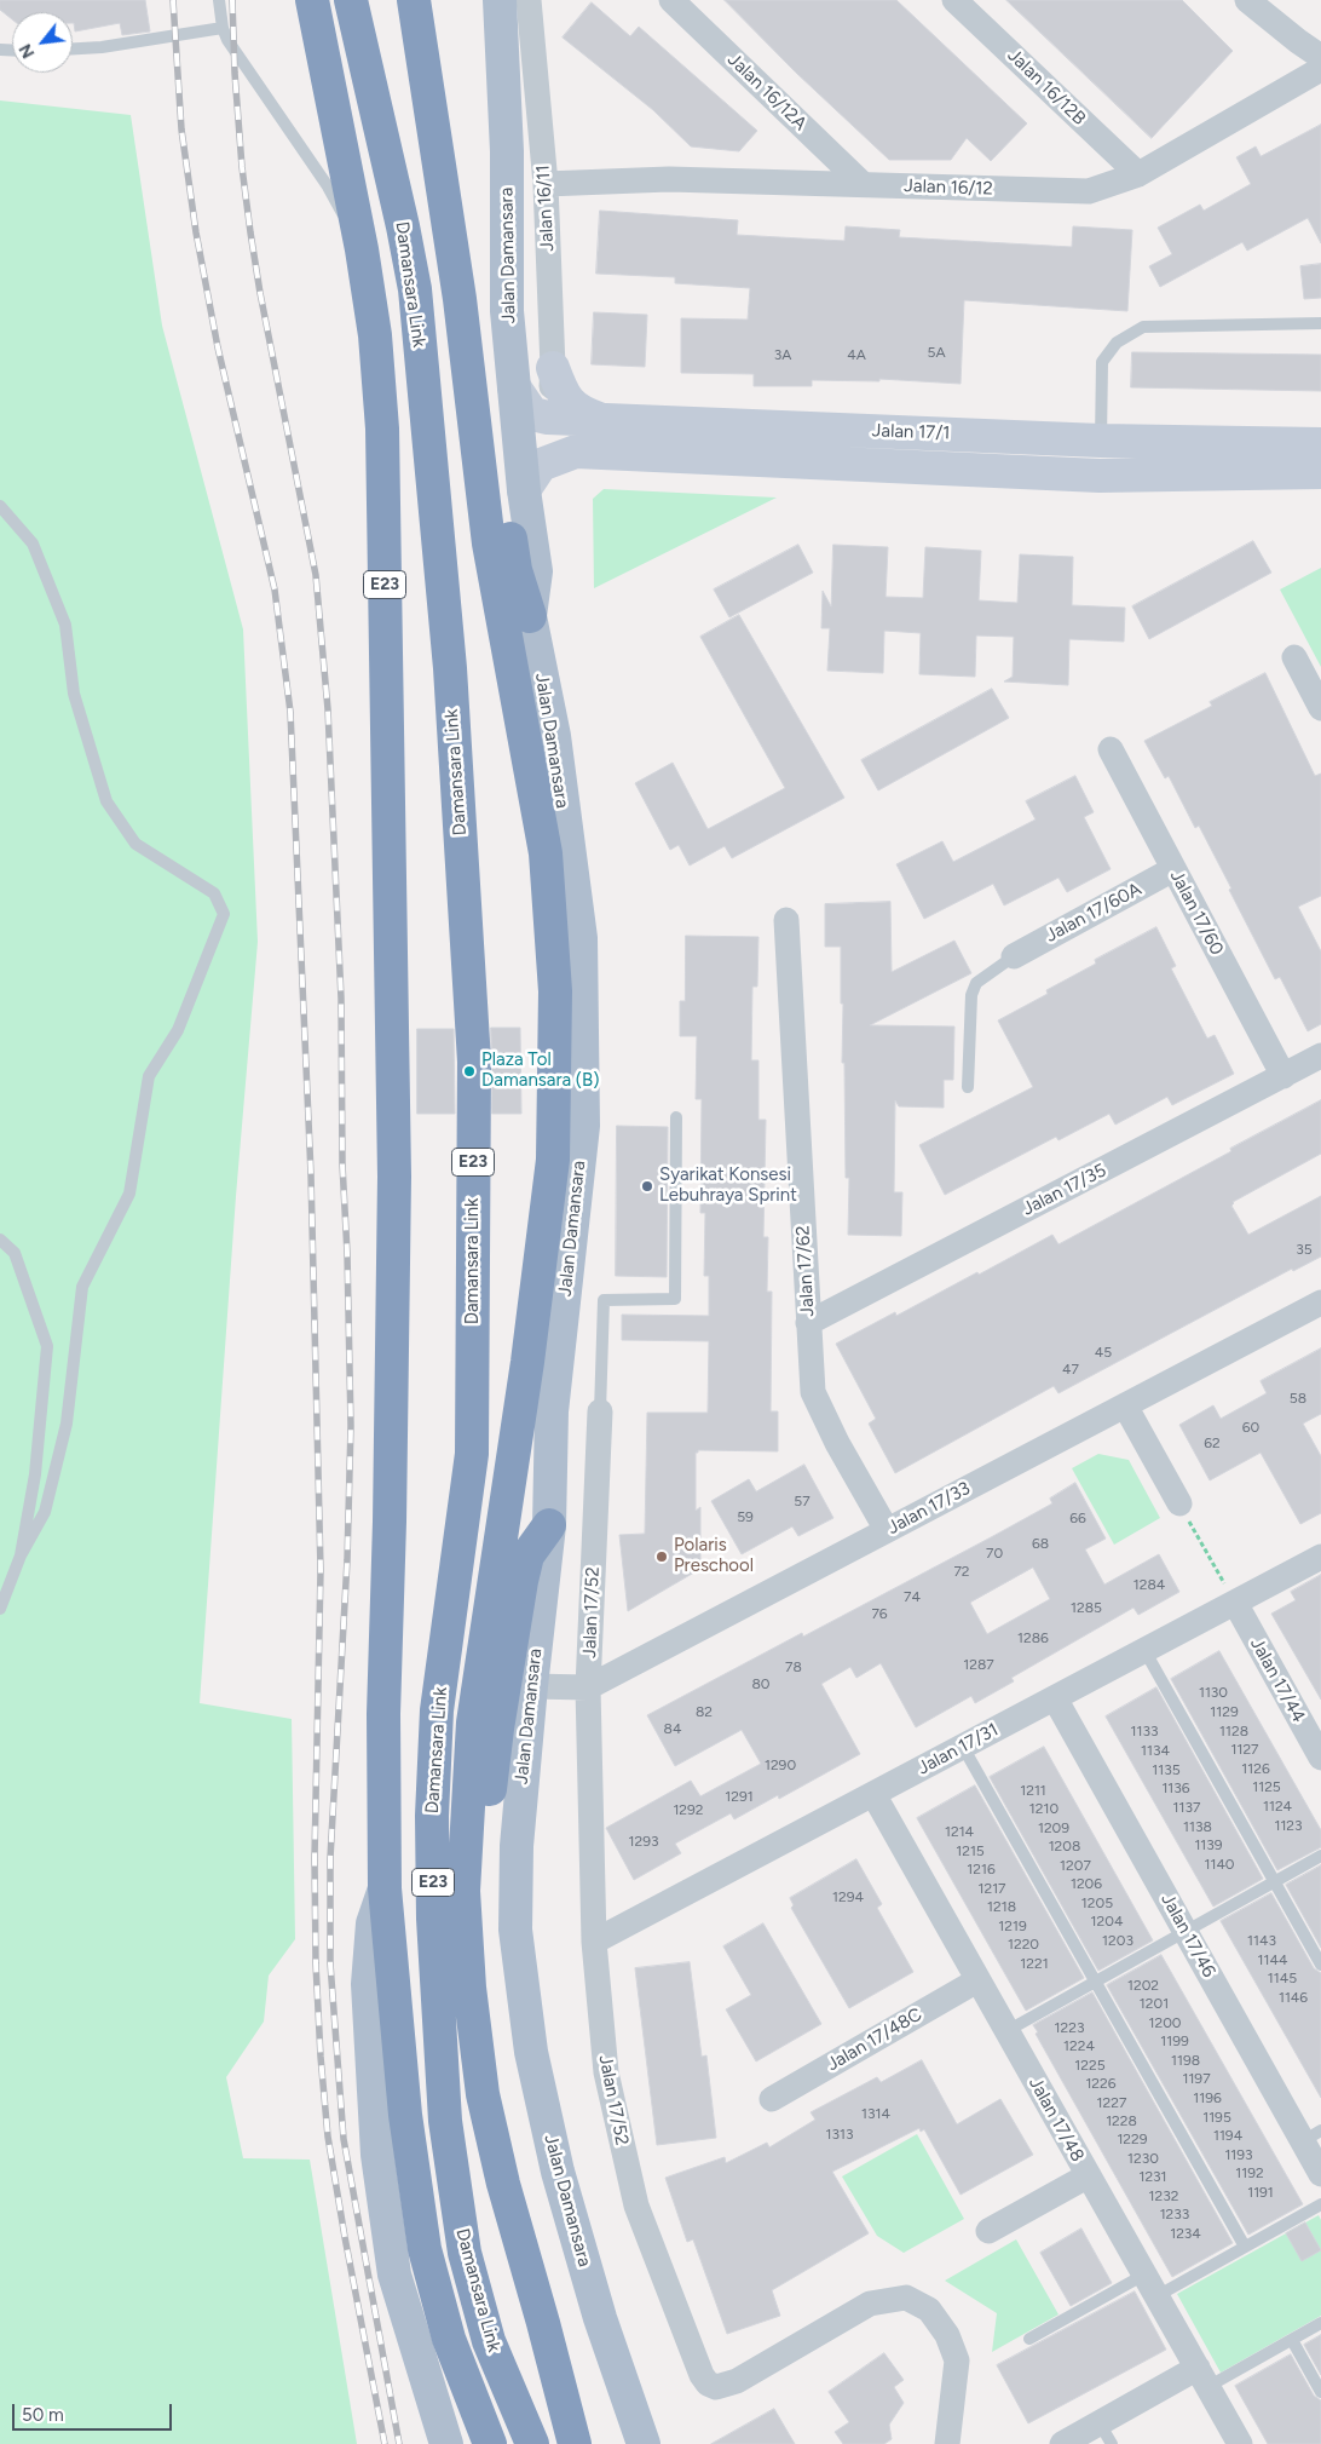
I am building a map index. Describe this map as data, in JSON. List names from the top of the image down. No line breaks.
{"streets":{"highway":["Damansara Link","E23"],"main road":["Jalan Damansara"],"street":["Jalan 16/12B","Jalan 16/12A","Jalan 16/12","Jalan 16/11","Jalan 17/1","Jalan 17/60A","Jalan 17/60","Jalan 17/35","Jalan 17/62","Jalan 17/33","Jalan 17/52","Jalan 17/44","Jalan 17/31","Jalan 17/46","Jalan 17/48C","Jalan 17/48"]},"crossings":[["Jalan 16/12B","Jalan 16/12"],["Jalan 16/12A","Jalan 16/12"],["Jalan 16/12","Jalan 16/11"],["Jalan 16/11","Jalan 17/1"],["Jalan Damansara","Jalan 17/1"],["Jalan Damansara","Jalan 17/33"],["Jalan 17/60A","Jalan 17/60"],["Jalan 17/60","Jalan 17/35"],["Jalan 17/35","Jalan 17/62"],["Jalan 17/62","Jalan 17/33"],["Jalan 17/33","Jalan 17/52"],["Jalan 17/52","Jalan 17/31"],["Jalan 17/44","Jalan 17/31"],["Jalan 17/31","Jalan 17/46"],["Jalan 17/31","Jalan 17/48"],["Jalan 17/48C","Jalan 17/48"]],"places":["Plaza Tol Damansara (B)","Syarikat Konsesi Lebuhraya Sprint","Polaris Preschool"],"house_numbers":["5A","3A","4A","35","45","47","58","60","62","57","59","66","68","70","72","1284","74","1285","76","1286","1287","78","80","1130","82","1129","84","1133","1128","1127","1134","1290","1126","1135","1125","1136","1211","1291","1124","1137","1210","1292","1123","1138","1209","1214","1293","1139","1208","1215","1140","1207","1216","1206","1217","1294","1205","1218","1204","1219","1203","1143","1220","1144","1221","1145","1202","1146","1201","1200","1223","1199","1224","1198","1225","1197","1226","1196","1227","1314","1195","1228","1313","1194","1229","1193","1230","1192","1231","1191","1232","1233","1234"],"scale_bar":"50 m","north":"bottom left"}
